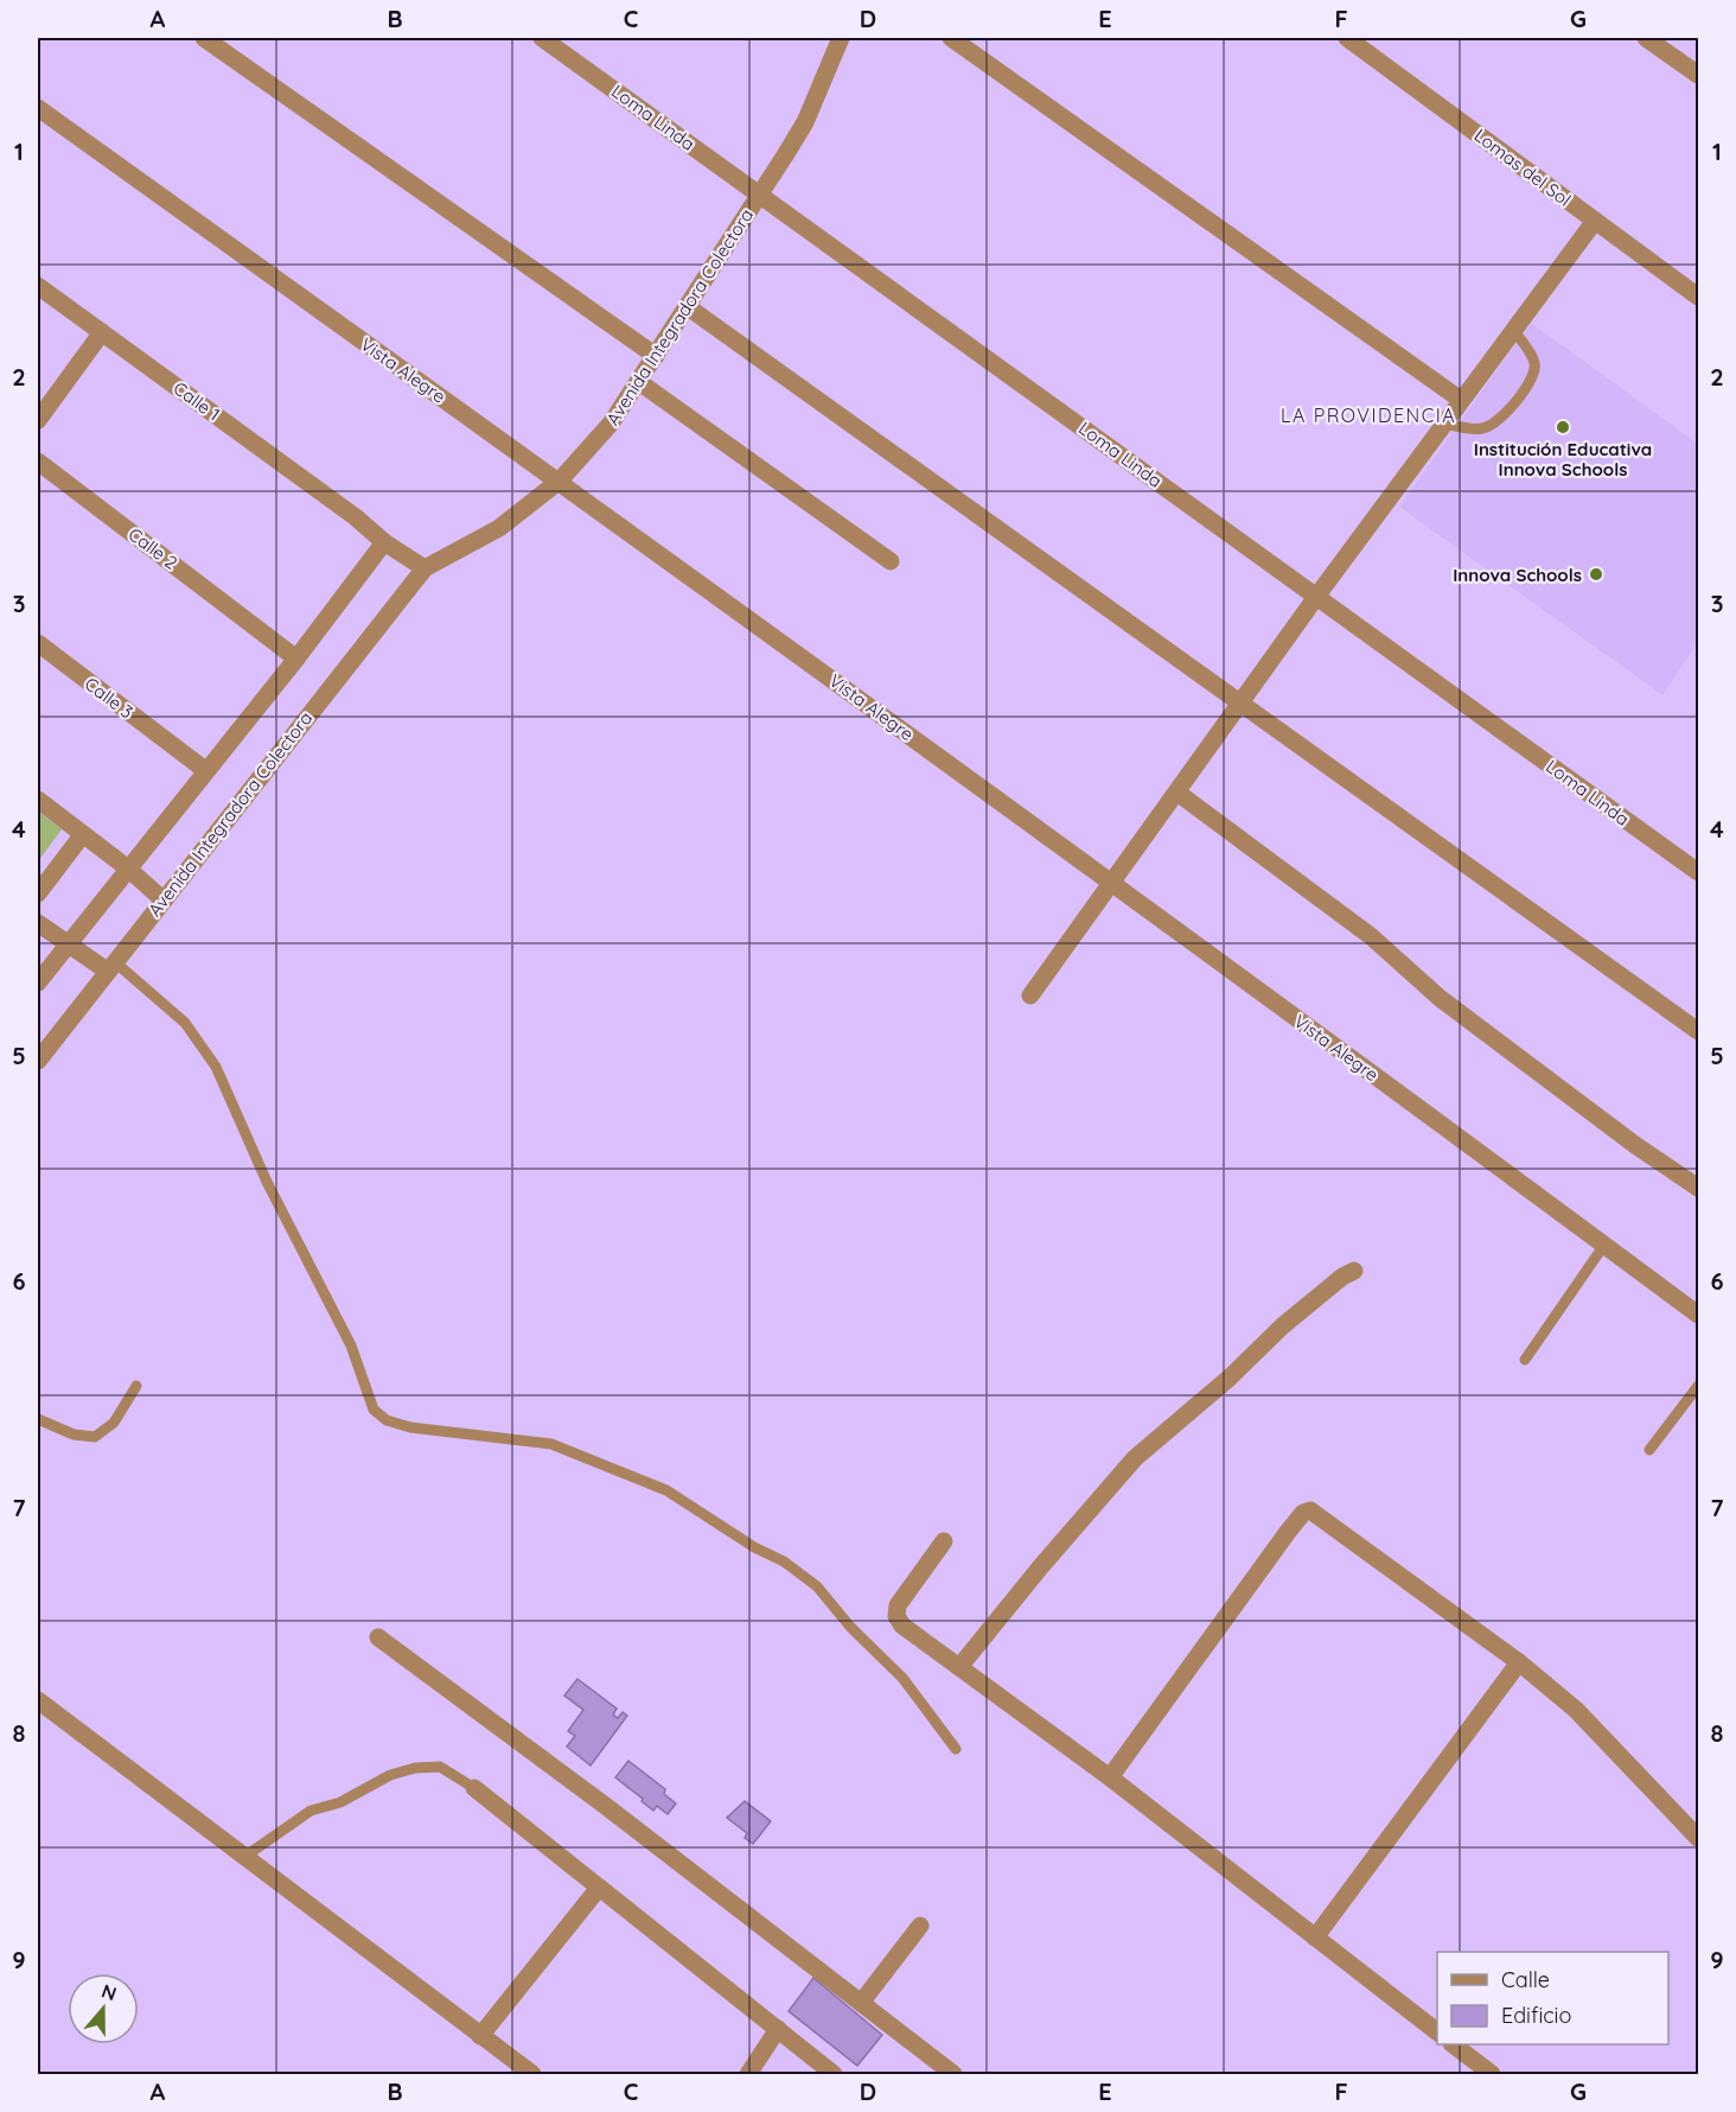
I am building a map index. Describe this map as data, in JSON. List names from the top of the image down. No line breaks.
{"streets":{"street":["Loma Linda","Lomas del Sol","Avenida Integradora Colectora","Vista Alegre","Calle 1","Calle 2","Calle 3"]},"crossings":[["Loma Linda","Avenida Integradora Colectora"],["Avenida Integradora Colectora","Vista Alegre"]],"districts":["LA PROVIDENCIA"],"places":["Institución Educativa Innova Schools","Innova Schools"],"legend":["Calle","Edificio"],"north":"top","grid":{"columns":["A","B","C","D","E","F","G"],"rows":["1","2","3","4","5","6","7","8","9"]}}
